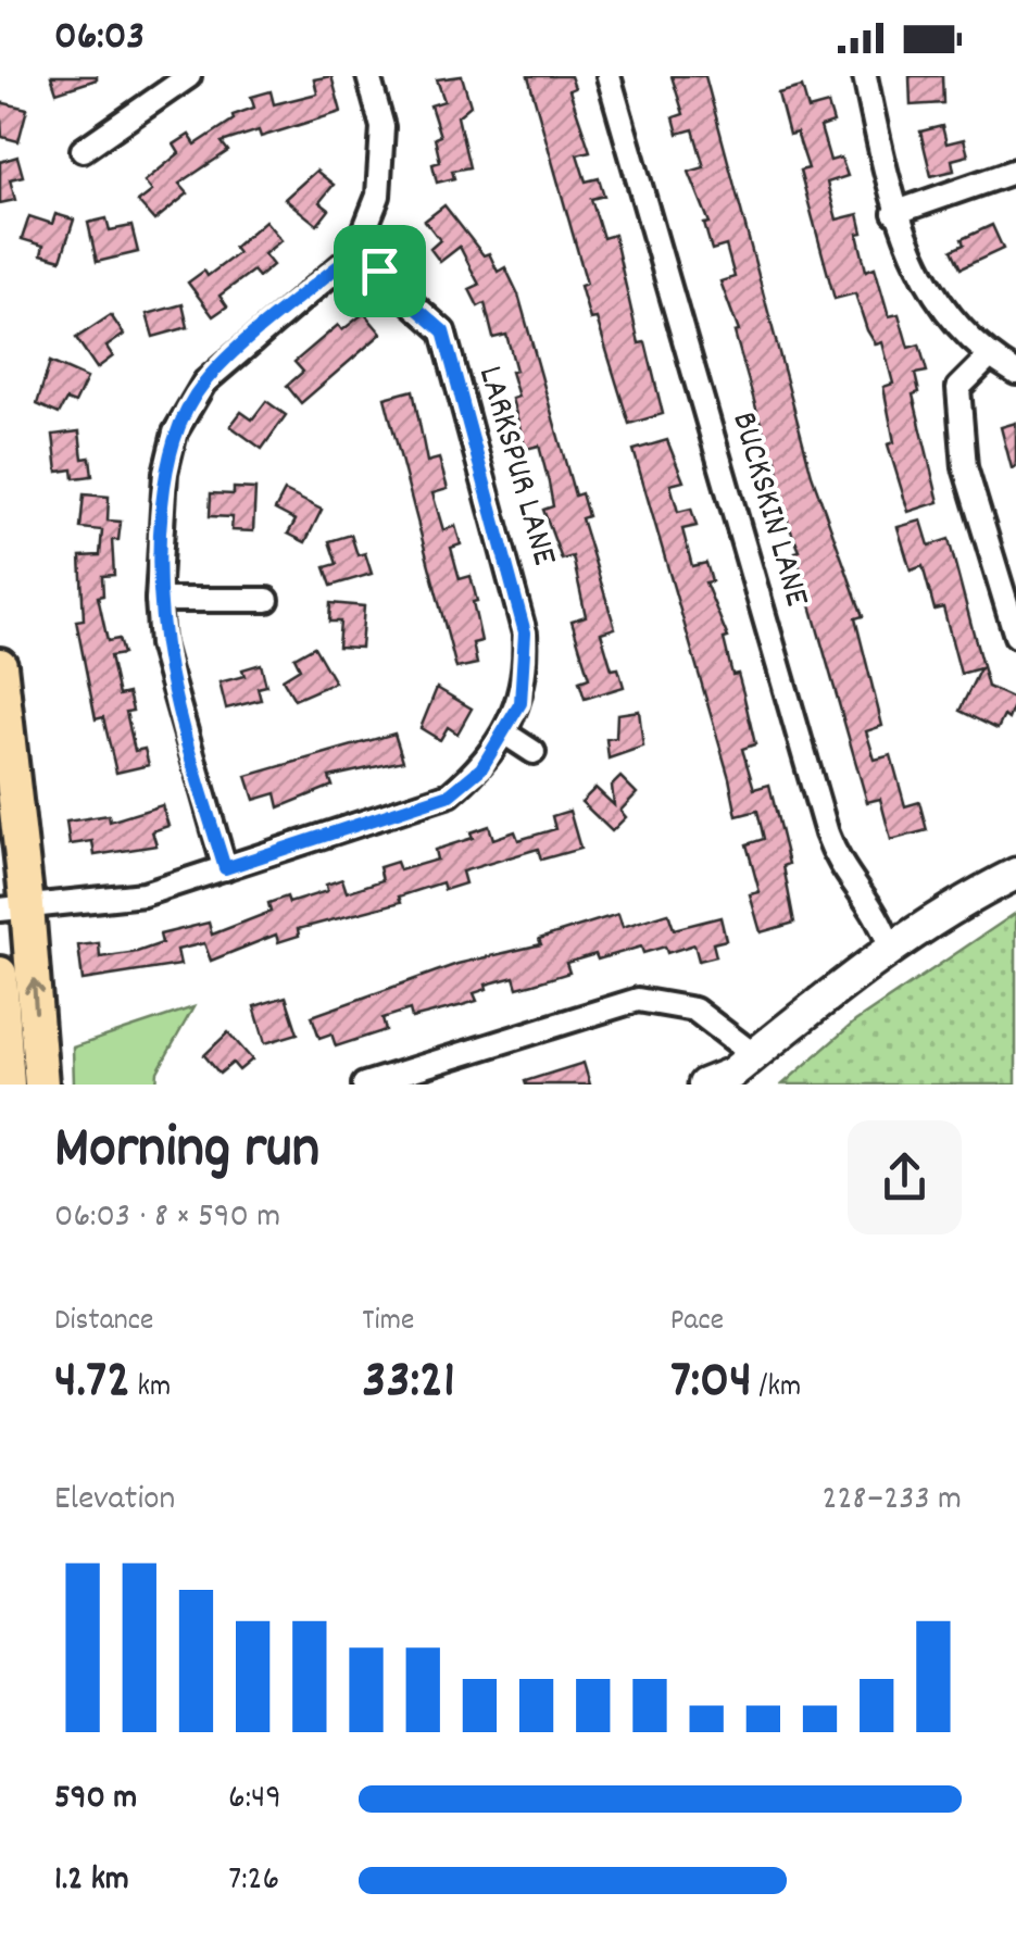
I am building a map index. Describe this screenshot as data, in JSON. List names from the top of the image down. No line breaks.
{"streets":{"street":["LARKSPUR LANE","BUCKSKIN LANE"]},"page":{"status":"06:03","heading":["Morning run","06:03 · 8 × 590 m"],"stats":[["Distance","4.72 km"],["Time","33:21"],["Pace","7:04 /km"]],"chart":["Elevation","228–233 m"],"list":[{"name":"590 m","note":"6:49"},{"name":"1.2 km","note":"7:26"}]}}
